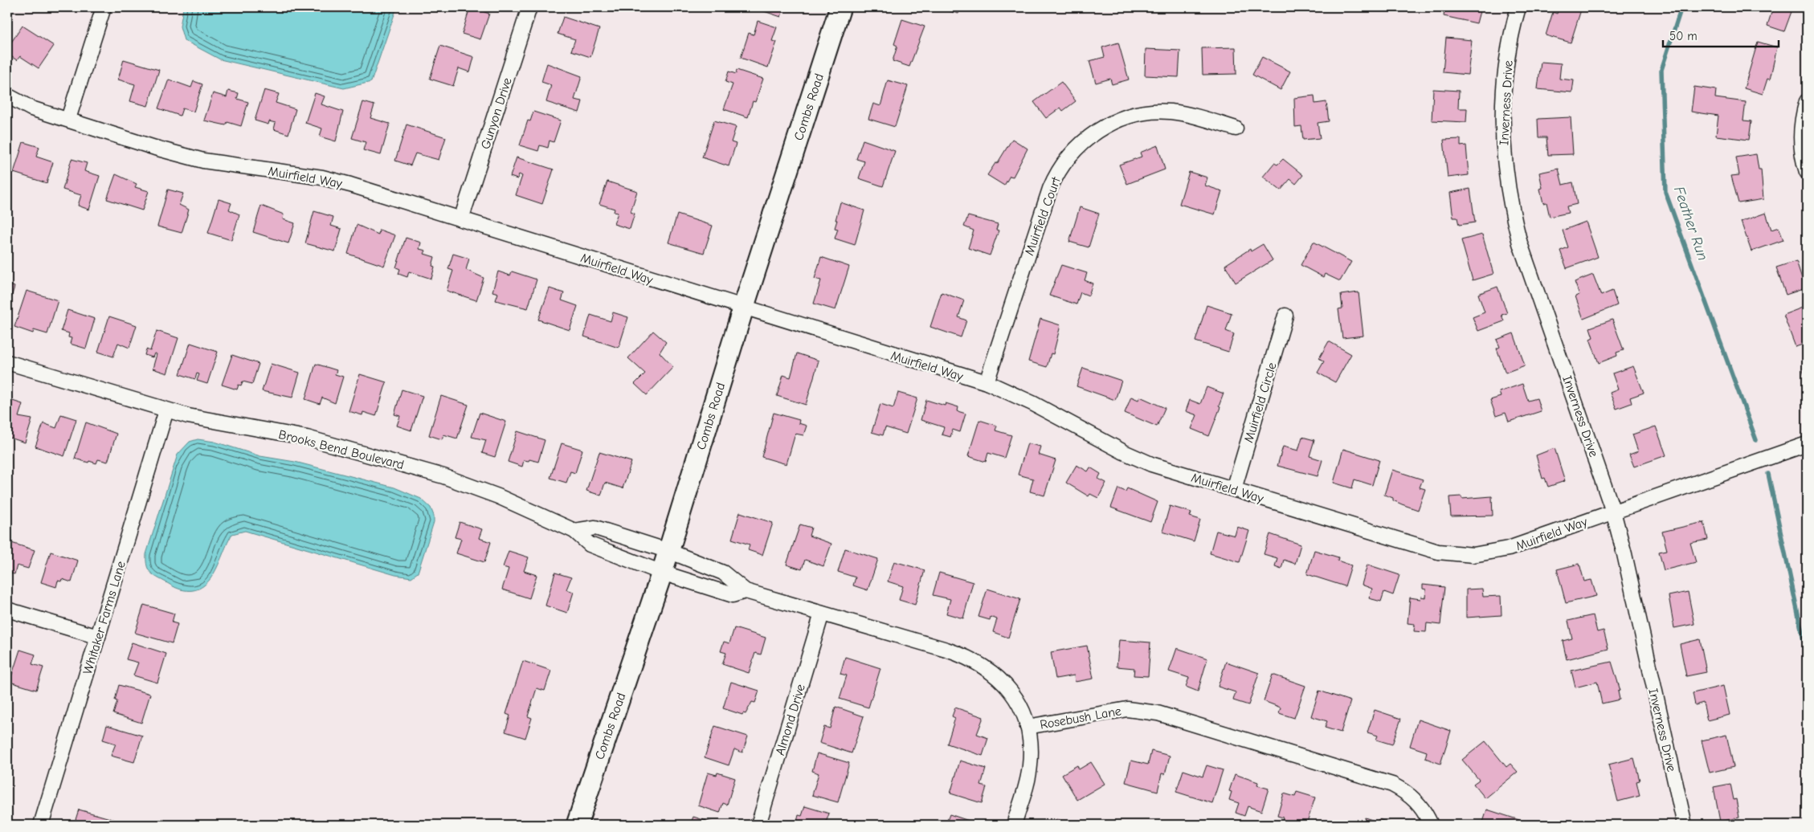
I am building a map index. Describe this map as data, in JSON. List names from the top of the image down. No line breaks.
{"streets":{"street":["Inverness Drive","Combs Road","Gunyon Drive","Muirfield Way","Muirfield Court","Muirfield Circle","Brooks Bend Boulevard","Whitaker Farms Lane","Rosebush Lane","Almond Drive"]},"crossings":[["Inverness Drive","Muirfield Way"],["Combs Road","Muirfield Way"],["Combs Road","Brooks Bend Boulevard"],["Combs Road","Rosebush Lane"],["Gunyon Drive","Muirfield Way"],["Muirfield Way","Muirfield Court"],["Muirfield Way","Muirfield Circle"],["Brooks Bend Boulevard","Whitaker Farms Lane"],["Brooks Bend Boulevard","Rosebush Lane"],["Rosebush Lane","Almond Drive"]],"water":["Feather Run"],"scale_bar":"50 m"}
